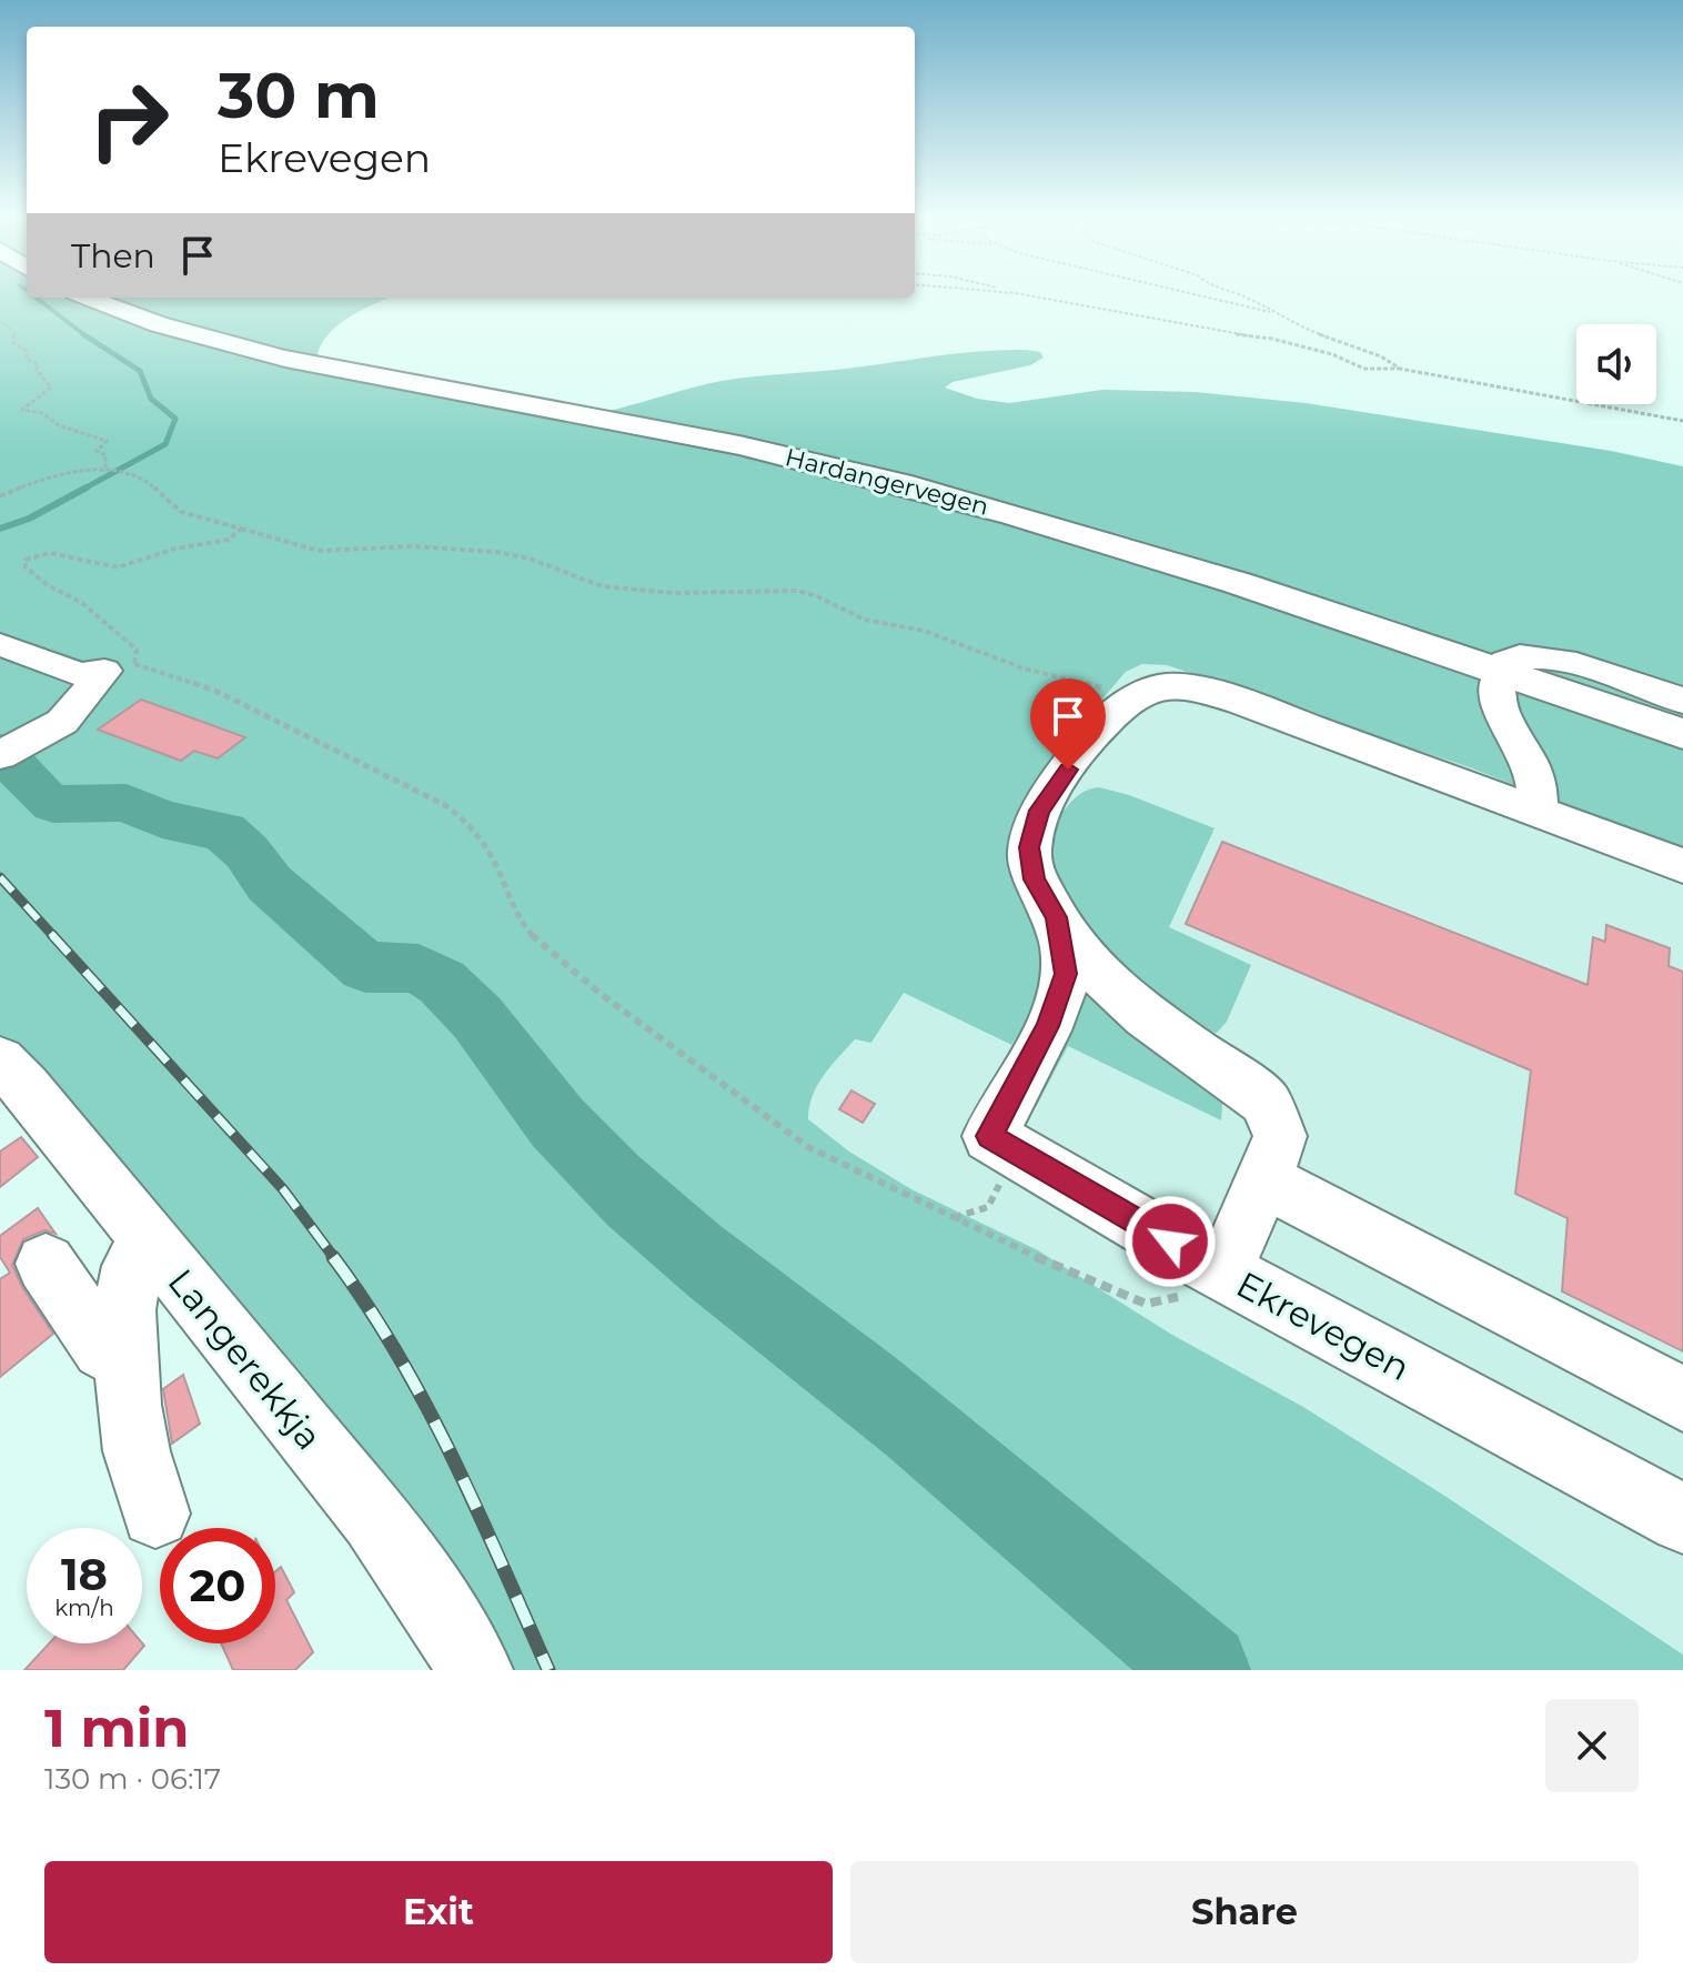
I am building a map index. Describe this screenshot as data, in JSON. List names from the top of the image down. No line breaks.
{"streets":{"main road":["Hardangervegen"],"street":["Ekrevegen","Langerekkja"]},"page":{"turn":["30 m","Ekrevegen"],"then":"Then","speed":"18 km/h","limit":"20","heading":["1 min","130 m · 06:17"],"buttons":["Exit","Share"]}}
